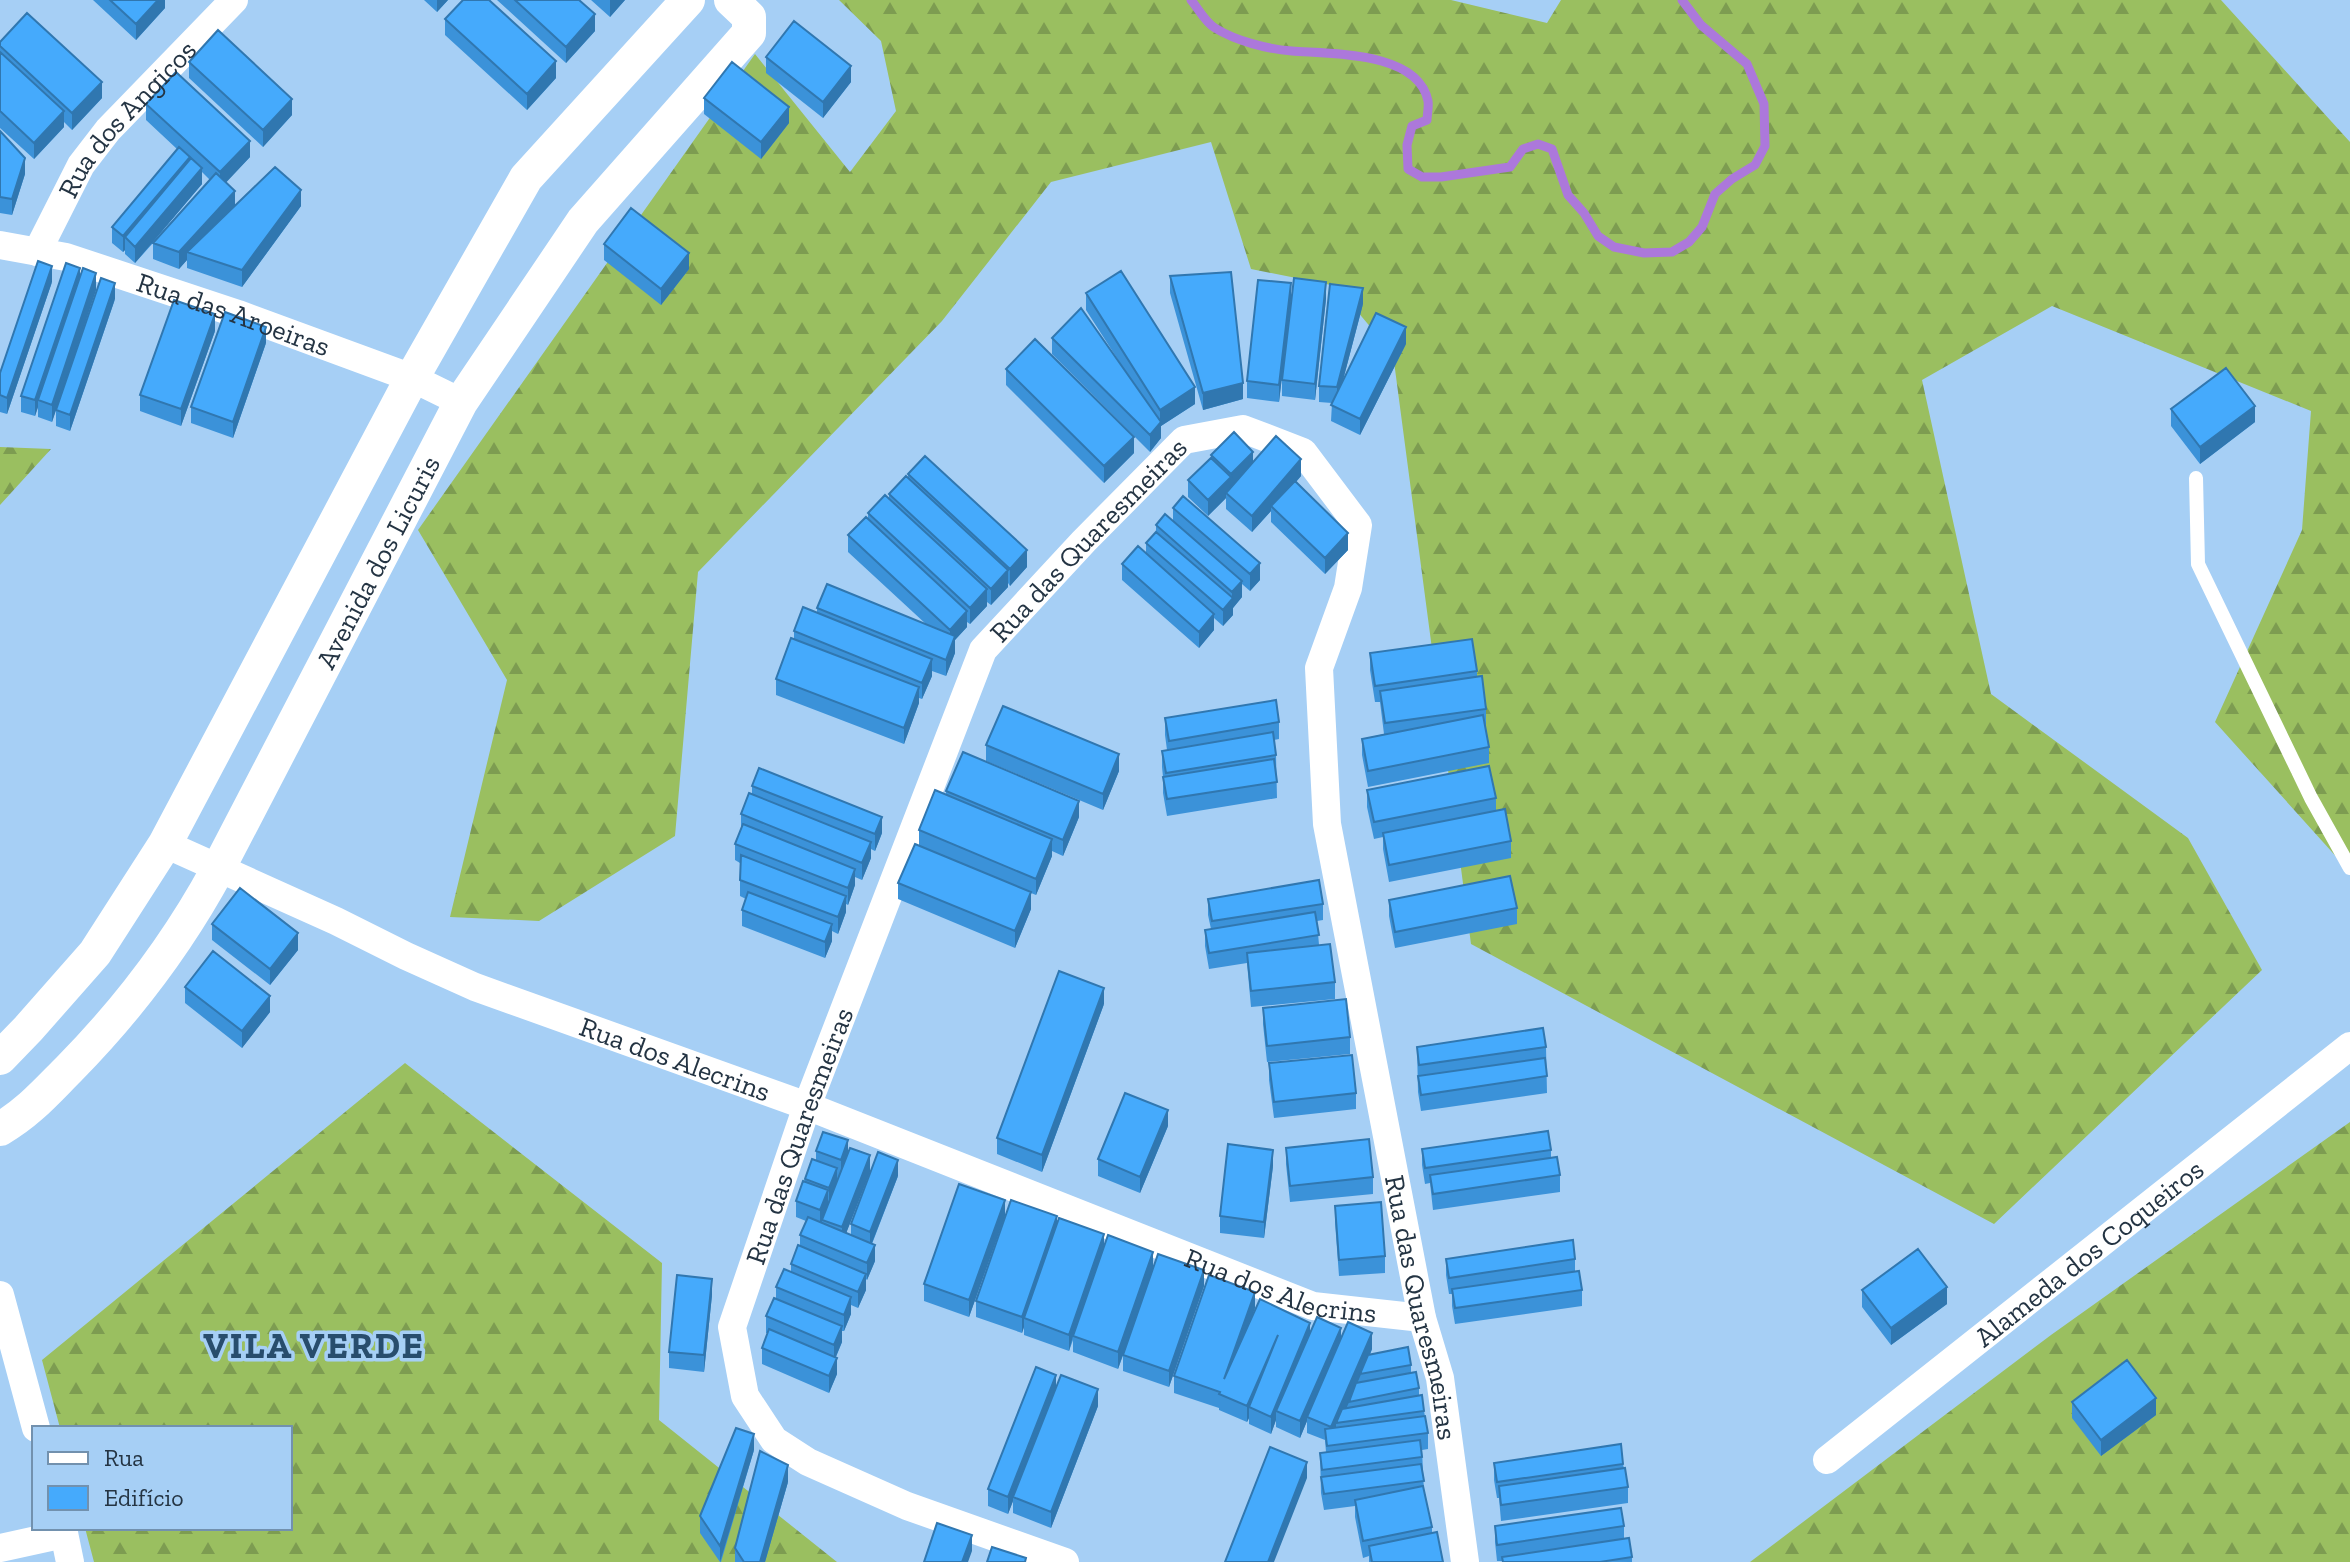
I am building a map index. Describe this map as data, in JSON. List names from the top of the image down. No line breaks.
{"streets":{"street":["Rua dos Angicos","Rua das Aroeiras","Rua das Quaresmeiras","Avenida dos Licuris","Rua dos Alecrins","Alameda dos Coqueiros"]},"crossings":[["Rua dos Angicos","Rua das Aroeiras"],["Rua das Aroeiras","Avenida dos Licuris"],["Rua das Quaresmeiras","Rua dos Alecrins"],["Avenida dos Licuris","Rua dos Alecrins"]],"districts":["VILA VERDE"],"legend":["Rua","Edifício"]}
